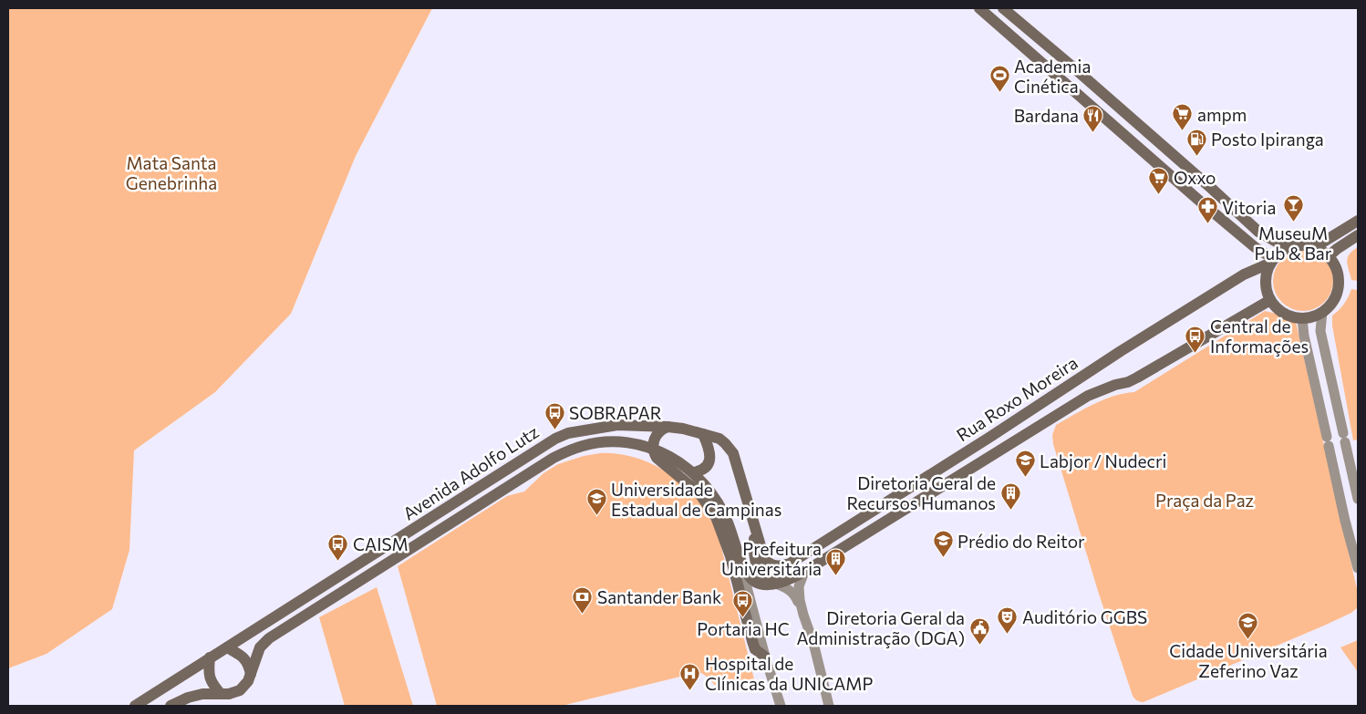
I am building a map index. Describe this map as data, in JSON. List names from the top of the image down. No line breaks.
{"streets":{"main road":["Rua Roxo Moreira","Avenida Adolfo Lutz"]},"crossings":[["Rua Roxo Moreira","Avenida Adolfo Lutz"]],"parks":["Mata Santa Genebrinha","Praça da Paz"],"places":{"sports":["Academia Cinética"],"supermarket":["ampm","Oxxo"],"restaurant":["Bardana"],"fuel station":["Posto Ipiranga"],"bar":["MuseuM Pub & Bar"],"pharmacy":["Vitoria"],"bus stop":["Central de Informações","SOBRAPAR","CAISM","Portaria HC"],"school or university":["Labjor / Nudecri","Universidade Estadual de Campinas","Prédio do Reitor","Cidade Universitária Zeferino Vaz"],"building":["Diretoria Geral de Recursos Humanos","Prefeitura Universitária"],"bank":["Santander Bank"],"theatre":["Auditório GGBS"],"public building":["Diretoria Geral da Administração (DGA)"],"hospital":["Hospital de Clínicas da UNICAMP"]}}
